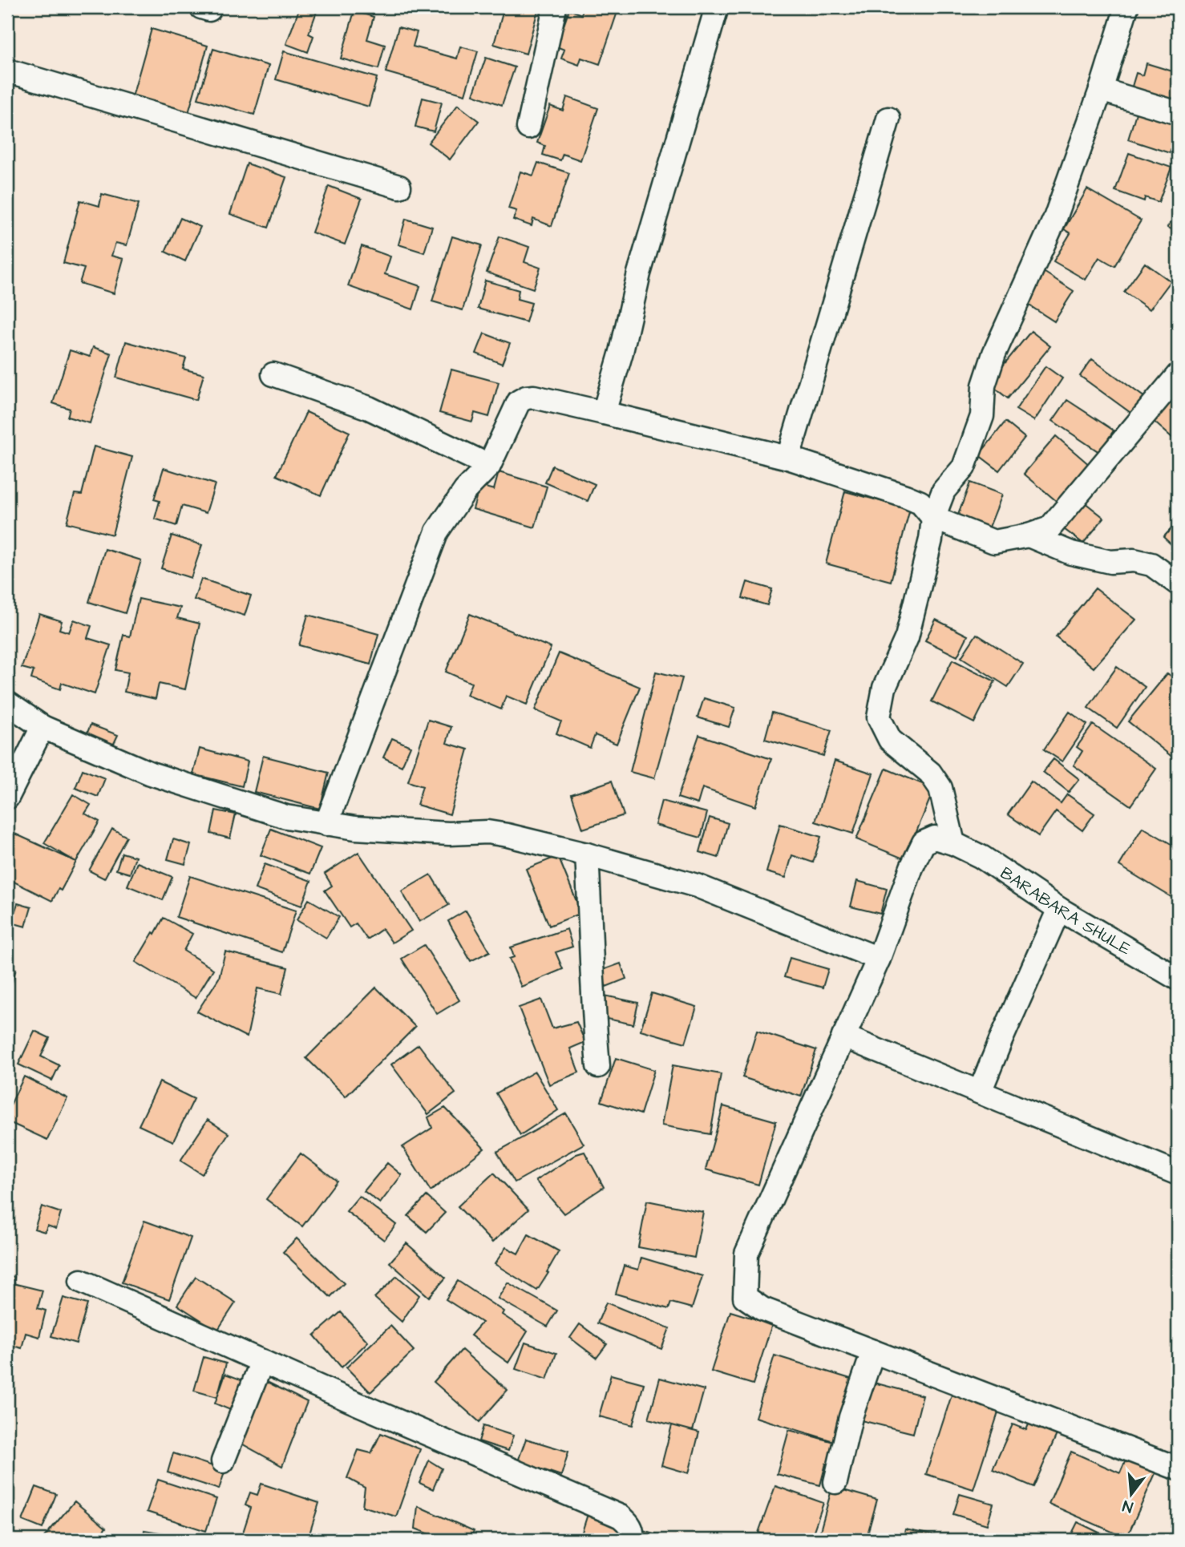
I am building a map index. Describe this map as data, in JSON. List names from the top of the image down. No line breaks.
{"streets":{"street":["BARABARA SHULE"]},"north":"bottom"}
